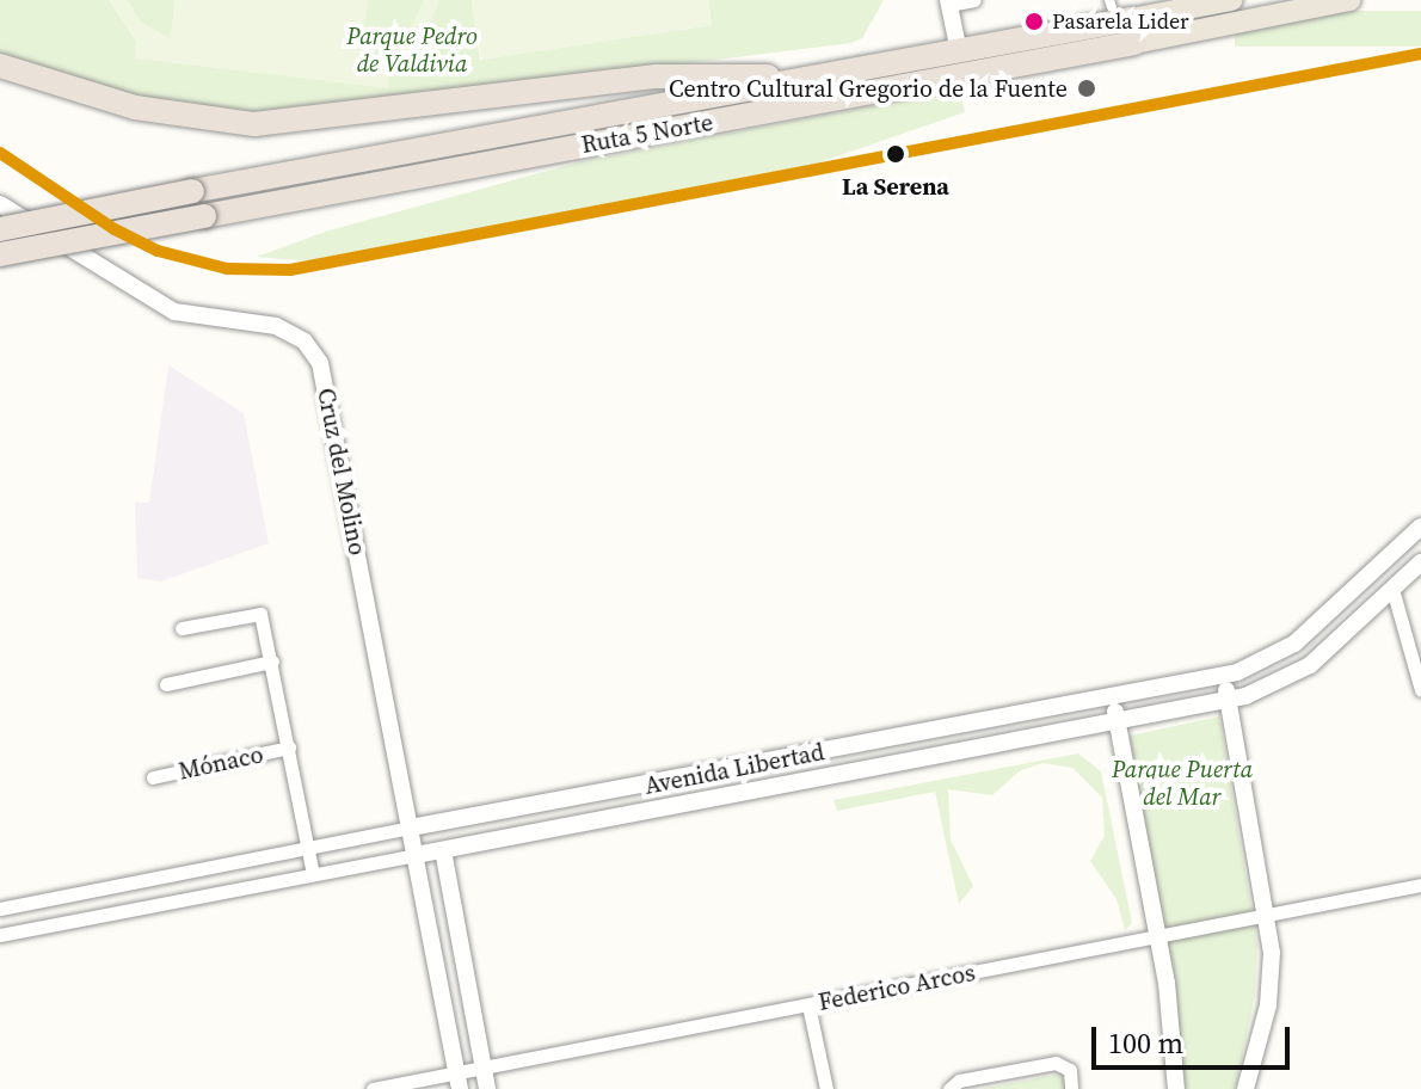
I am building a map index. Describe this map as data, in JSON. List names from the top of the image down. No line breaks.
{"streets":{"highway":["Ruta 5 Norte"],"street":["Cruz del Molino","Mónaco","Avenida Libertad","Federico Arcos"]},"crossings":[["Cruz del Molino","Avenida Libertad"],["Cruz del Molino","Federico Arcos"]],"parks":["Parque Pedro de Valdivia","Parque Puerta del Mar"],"places":["Pasarela Lider","Centro Cultural Gregorio de la Fuente","La Serena"],"scale_bar":"100 m"}
